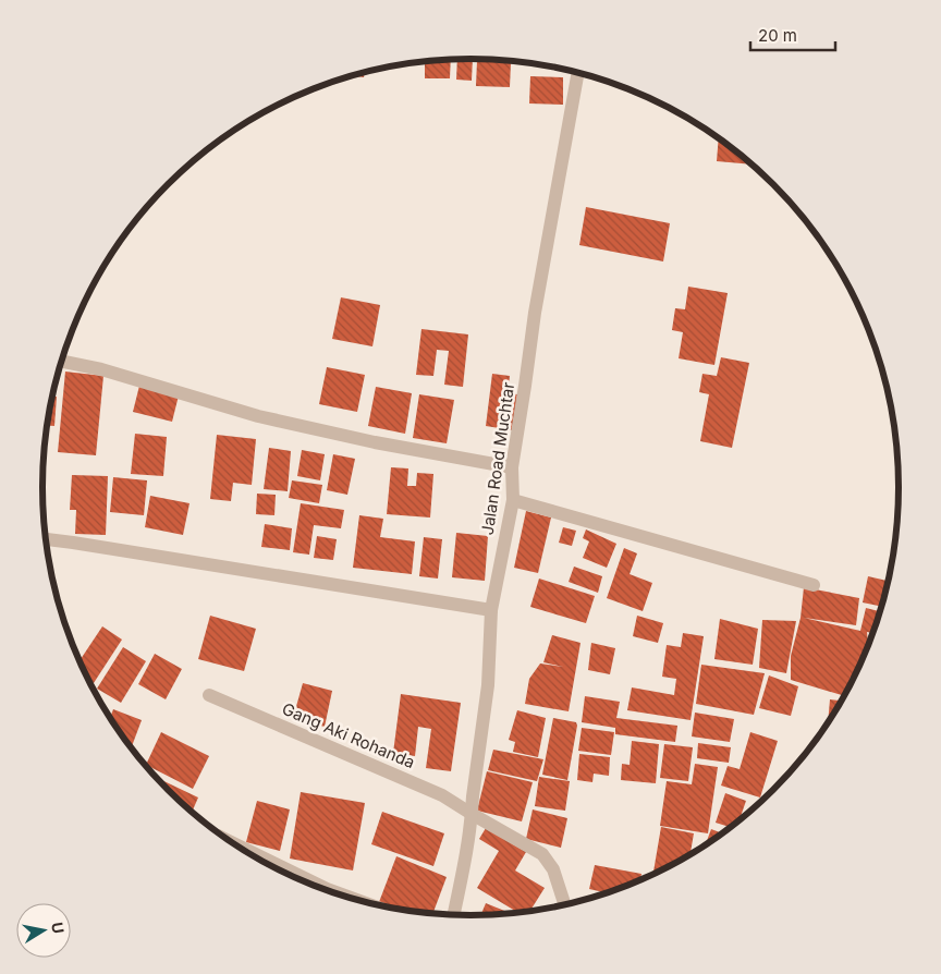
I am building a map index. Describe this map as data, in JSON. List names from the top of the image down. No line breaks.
{"streets":{"street":["Jalan Road Muchtar","Gang Aki Rohanda"]},"crossings":[["Jalan Road Muchtar","Gang Aki Rohanda"]],"scale_bar":"20 m","north":"right"}
